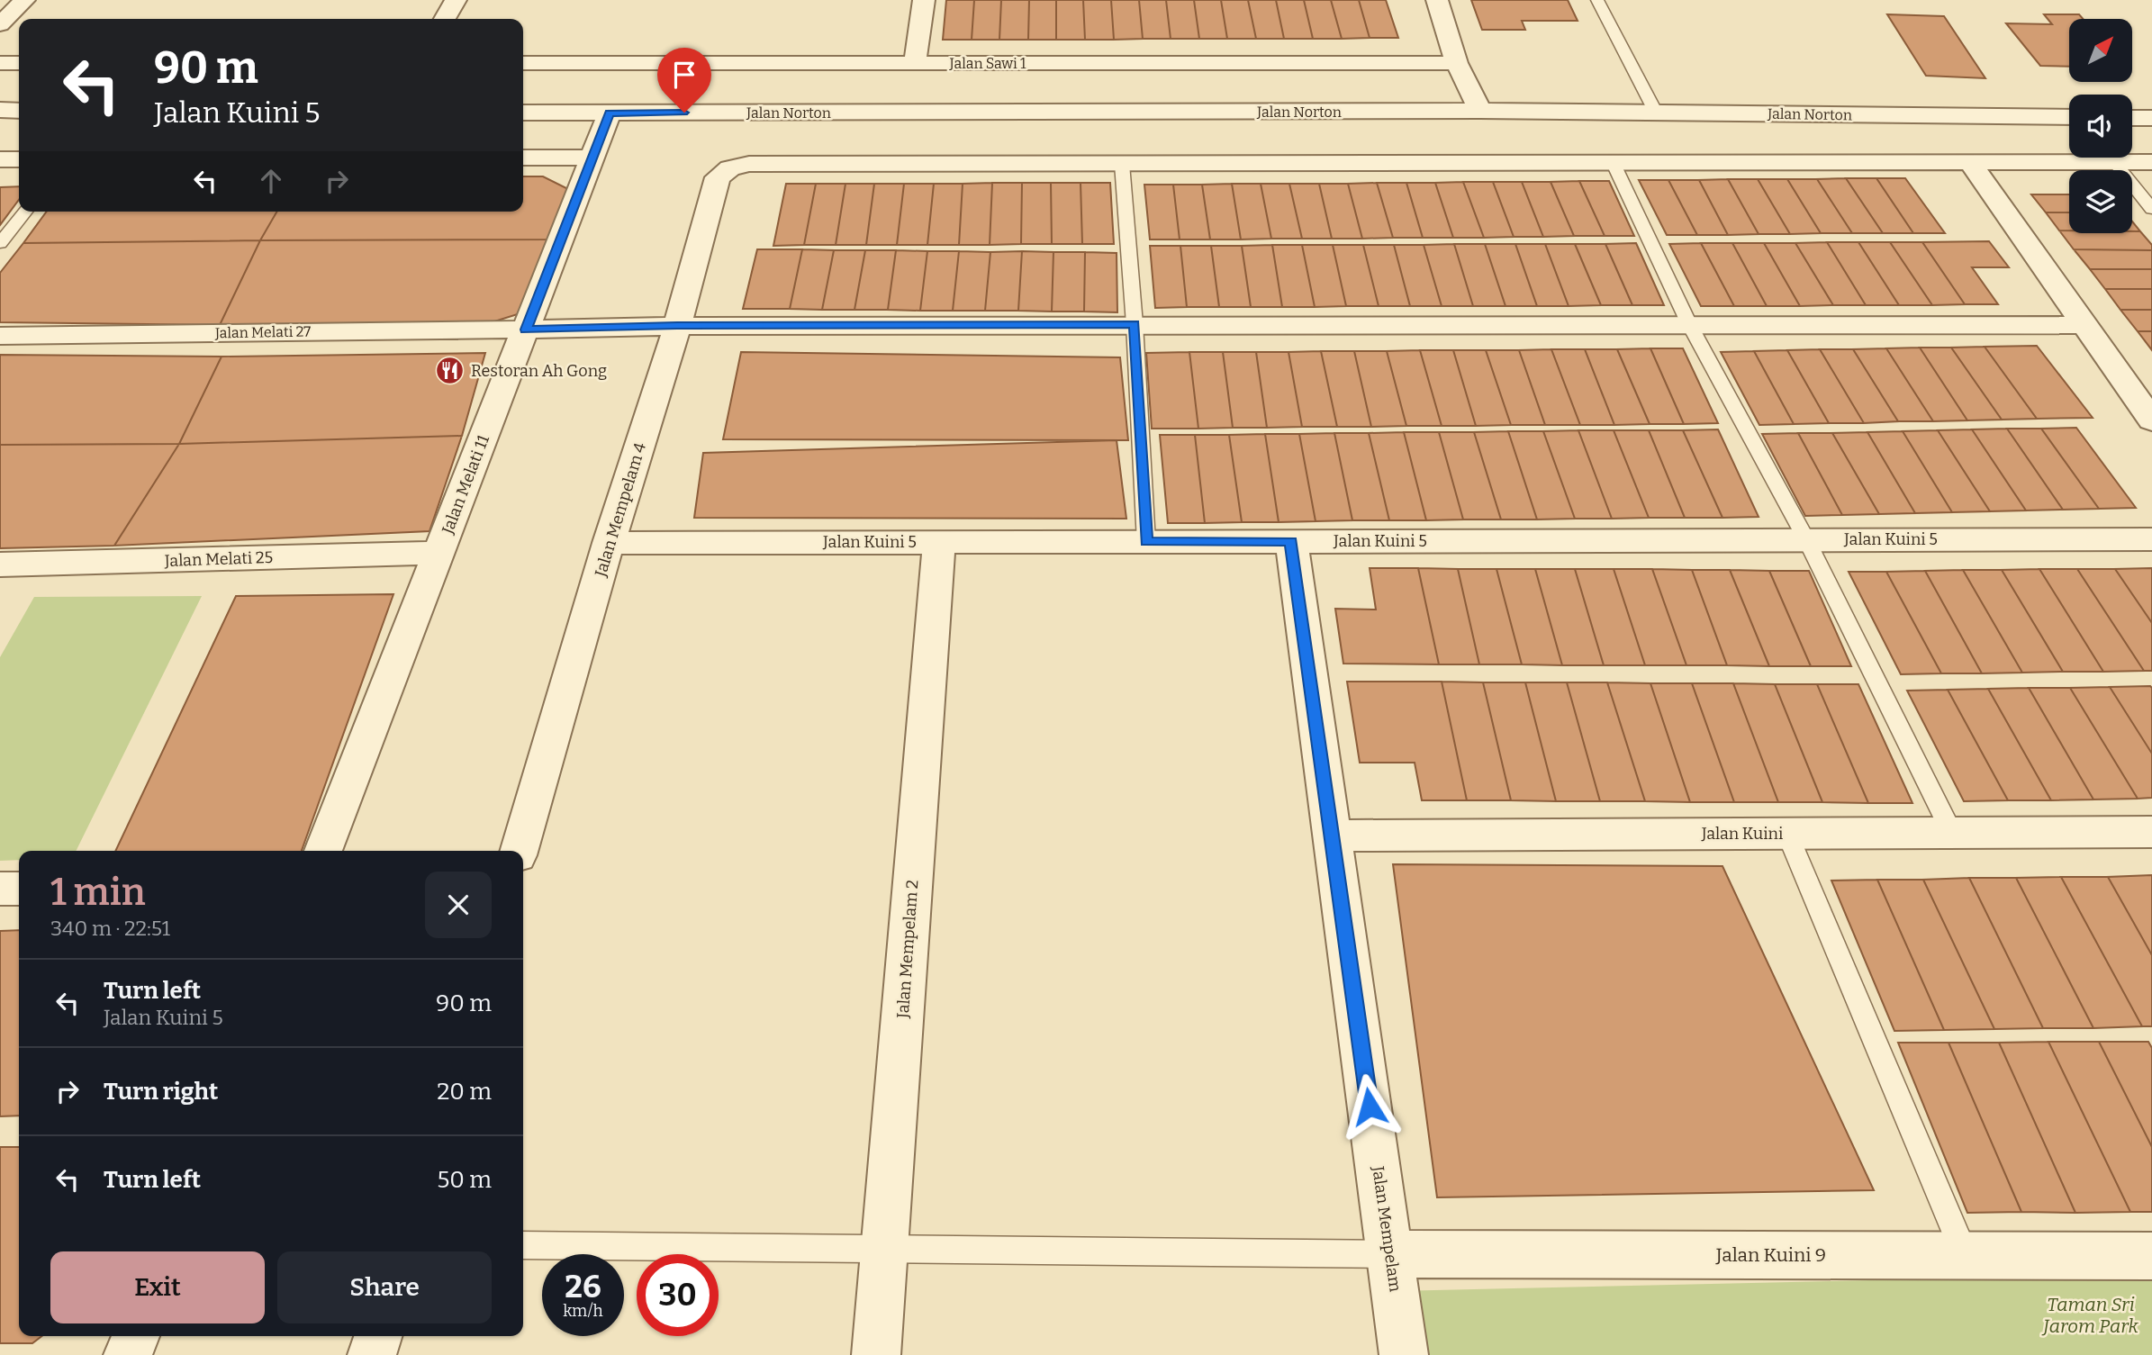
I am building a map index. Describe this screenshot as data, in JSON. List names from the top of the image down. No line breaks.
{"streets":{"street":["Jalan Sawi 1","Jalan Norton","Jalan Melati 27","Jalan Melati 11","Jalan Mempelam 4","Jalan Kuini 5","Jalan Melati 25","Jalan Kuini","Jalan Mempelam 2","Jalan Mempelam","Jalan Kuini 9"]},"crossings":[["Jalan Norton","Jalan Melati 11"],["Jalan Melati 27","Jalan Melati 11"],["Jalan Melati 27","Jalan Mempelam 4"],["Jalan Melati 11","Jalan Melati 25"],["Jalan Mempelam 4","Jalan Kuini 5"],["Jalan Kuini 5","Jalan Mempelam 2"],["Jalan Kuini 5","Jalan Mempelam"],["Jalan Kuini","Jalan Mempelam"],["Jalan Mempelam","Jalan Kuini 9"]],"parks":["Taman Sri Jarom Park"],"places":{"restaurant":["Restoran Ah Gong"]},"north":"top right","page":{"turn":["90 m","Jalan Kuini 5"],"heading":["1 min","340 m · 22:51"],"list":[{"name":"Turn left","note":"Jalan Kuini 5","value":"90 m"},{"name":"Turn right","value":"20 m"},{"name":"Turn left","value":"50 m"}],"buttons":["Exit","Share"],"speed":"26 km/h","limit":"30"}}
